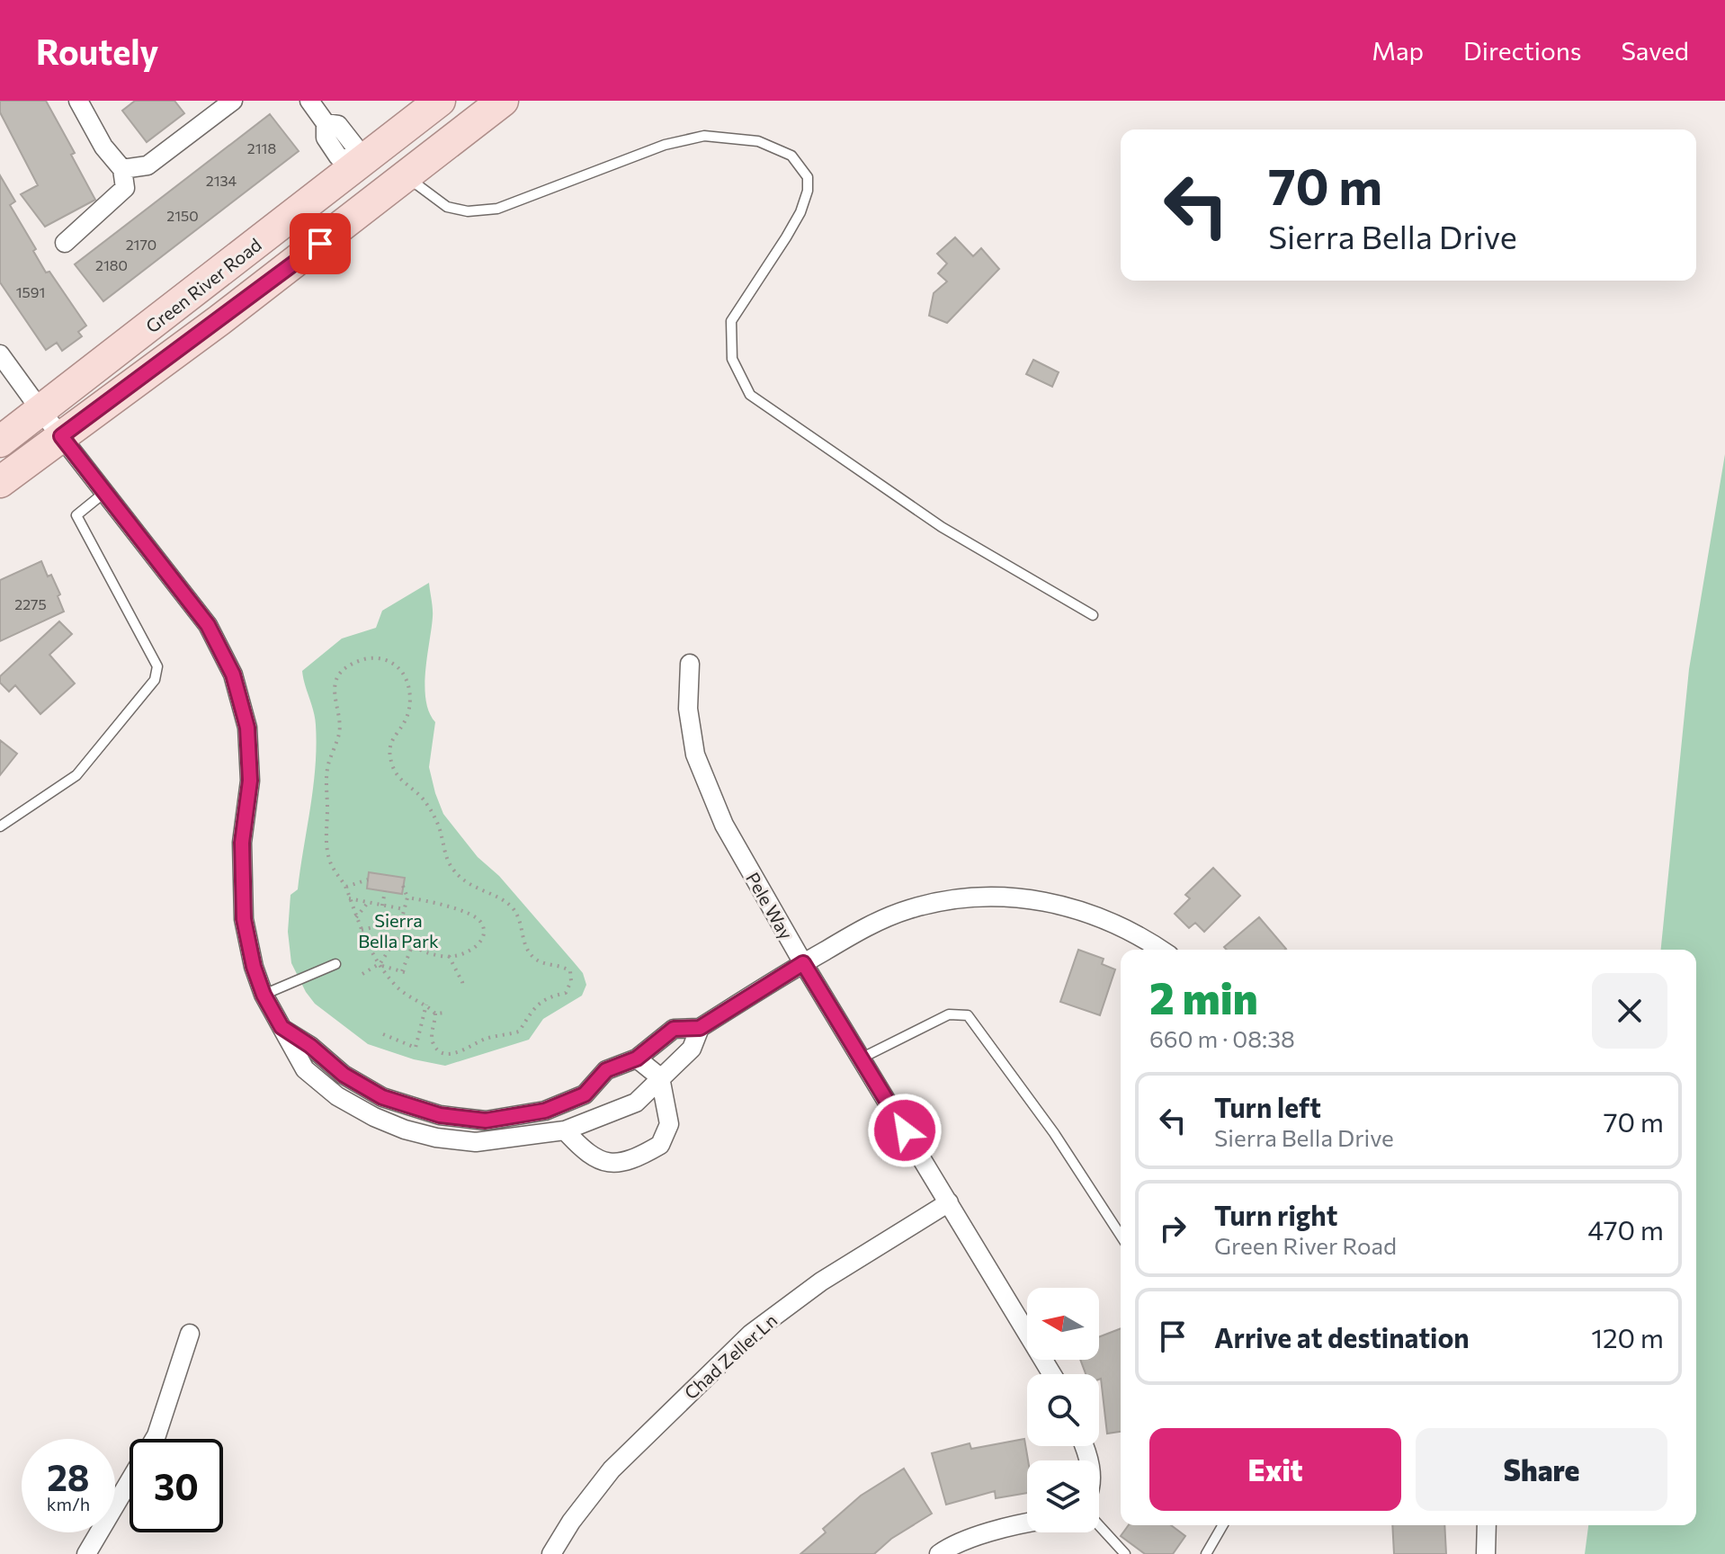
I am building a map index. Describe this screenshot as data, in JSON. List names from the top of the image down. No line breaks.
{"streets":{"main road":["Green River Road"],"street":["Pele Way","Chad Zeller Ln"]},"crossings":[["Pele Way","Chad Zeller Ln"]],"parks":["Sierra Bella Park"],"house_numbers":["2118","2134","2150","2170","2180","1591","2275"],"north":"left","page":{"header":"Routely","nav":["Map","Directions","Saved"],"turn":["70 m","Sierra Bella Drive"],"heading":["2 min","660 m · 08:38"],"list":[{"name":"Turn left","note":"Sierra Bella Drive","value":"70 m"},{"name":"Turn right","note":"Green River Road","value":"470 m"},{"name":"Arrive at destination","value":"120 m"}],"buttons":["Exit","Share"],"speed":"28 km/h","limit":"30"}}
